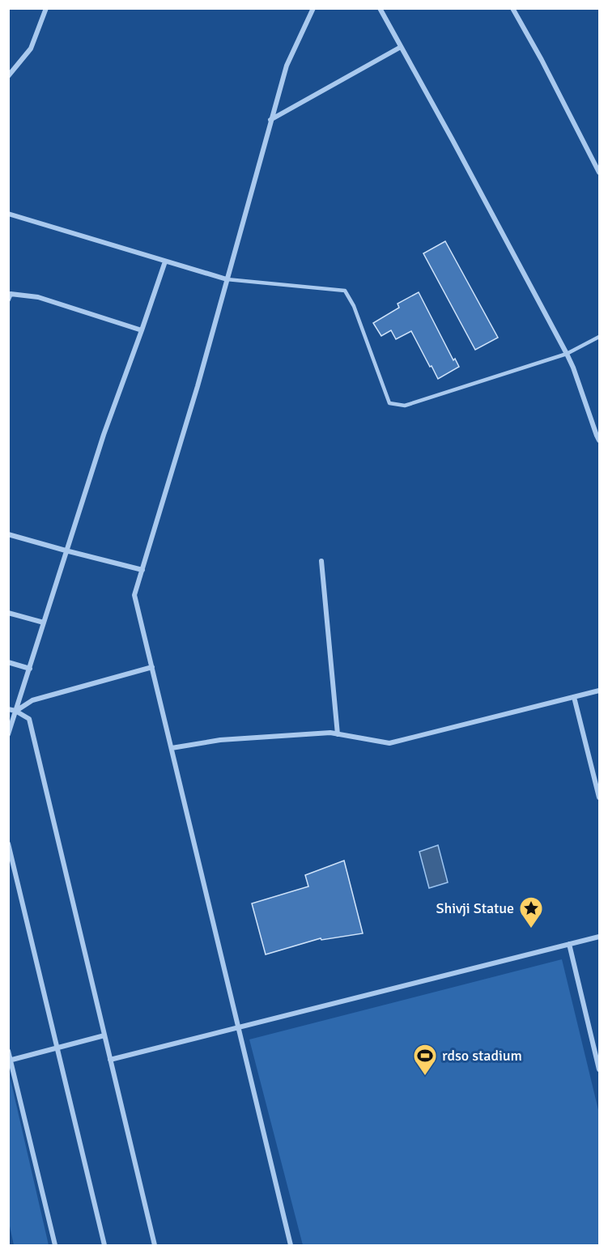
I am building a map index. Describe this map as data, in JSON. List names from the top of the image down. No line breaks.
{"places":{"place":["Shivji Statue"],"sports":["rdso stadium"]}}
